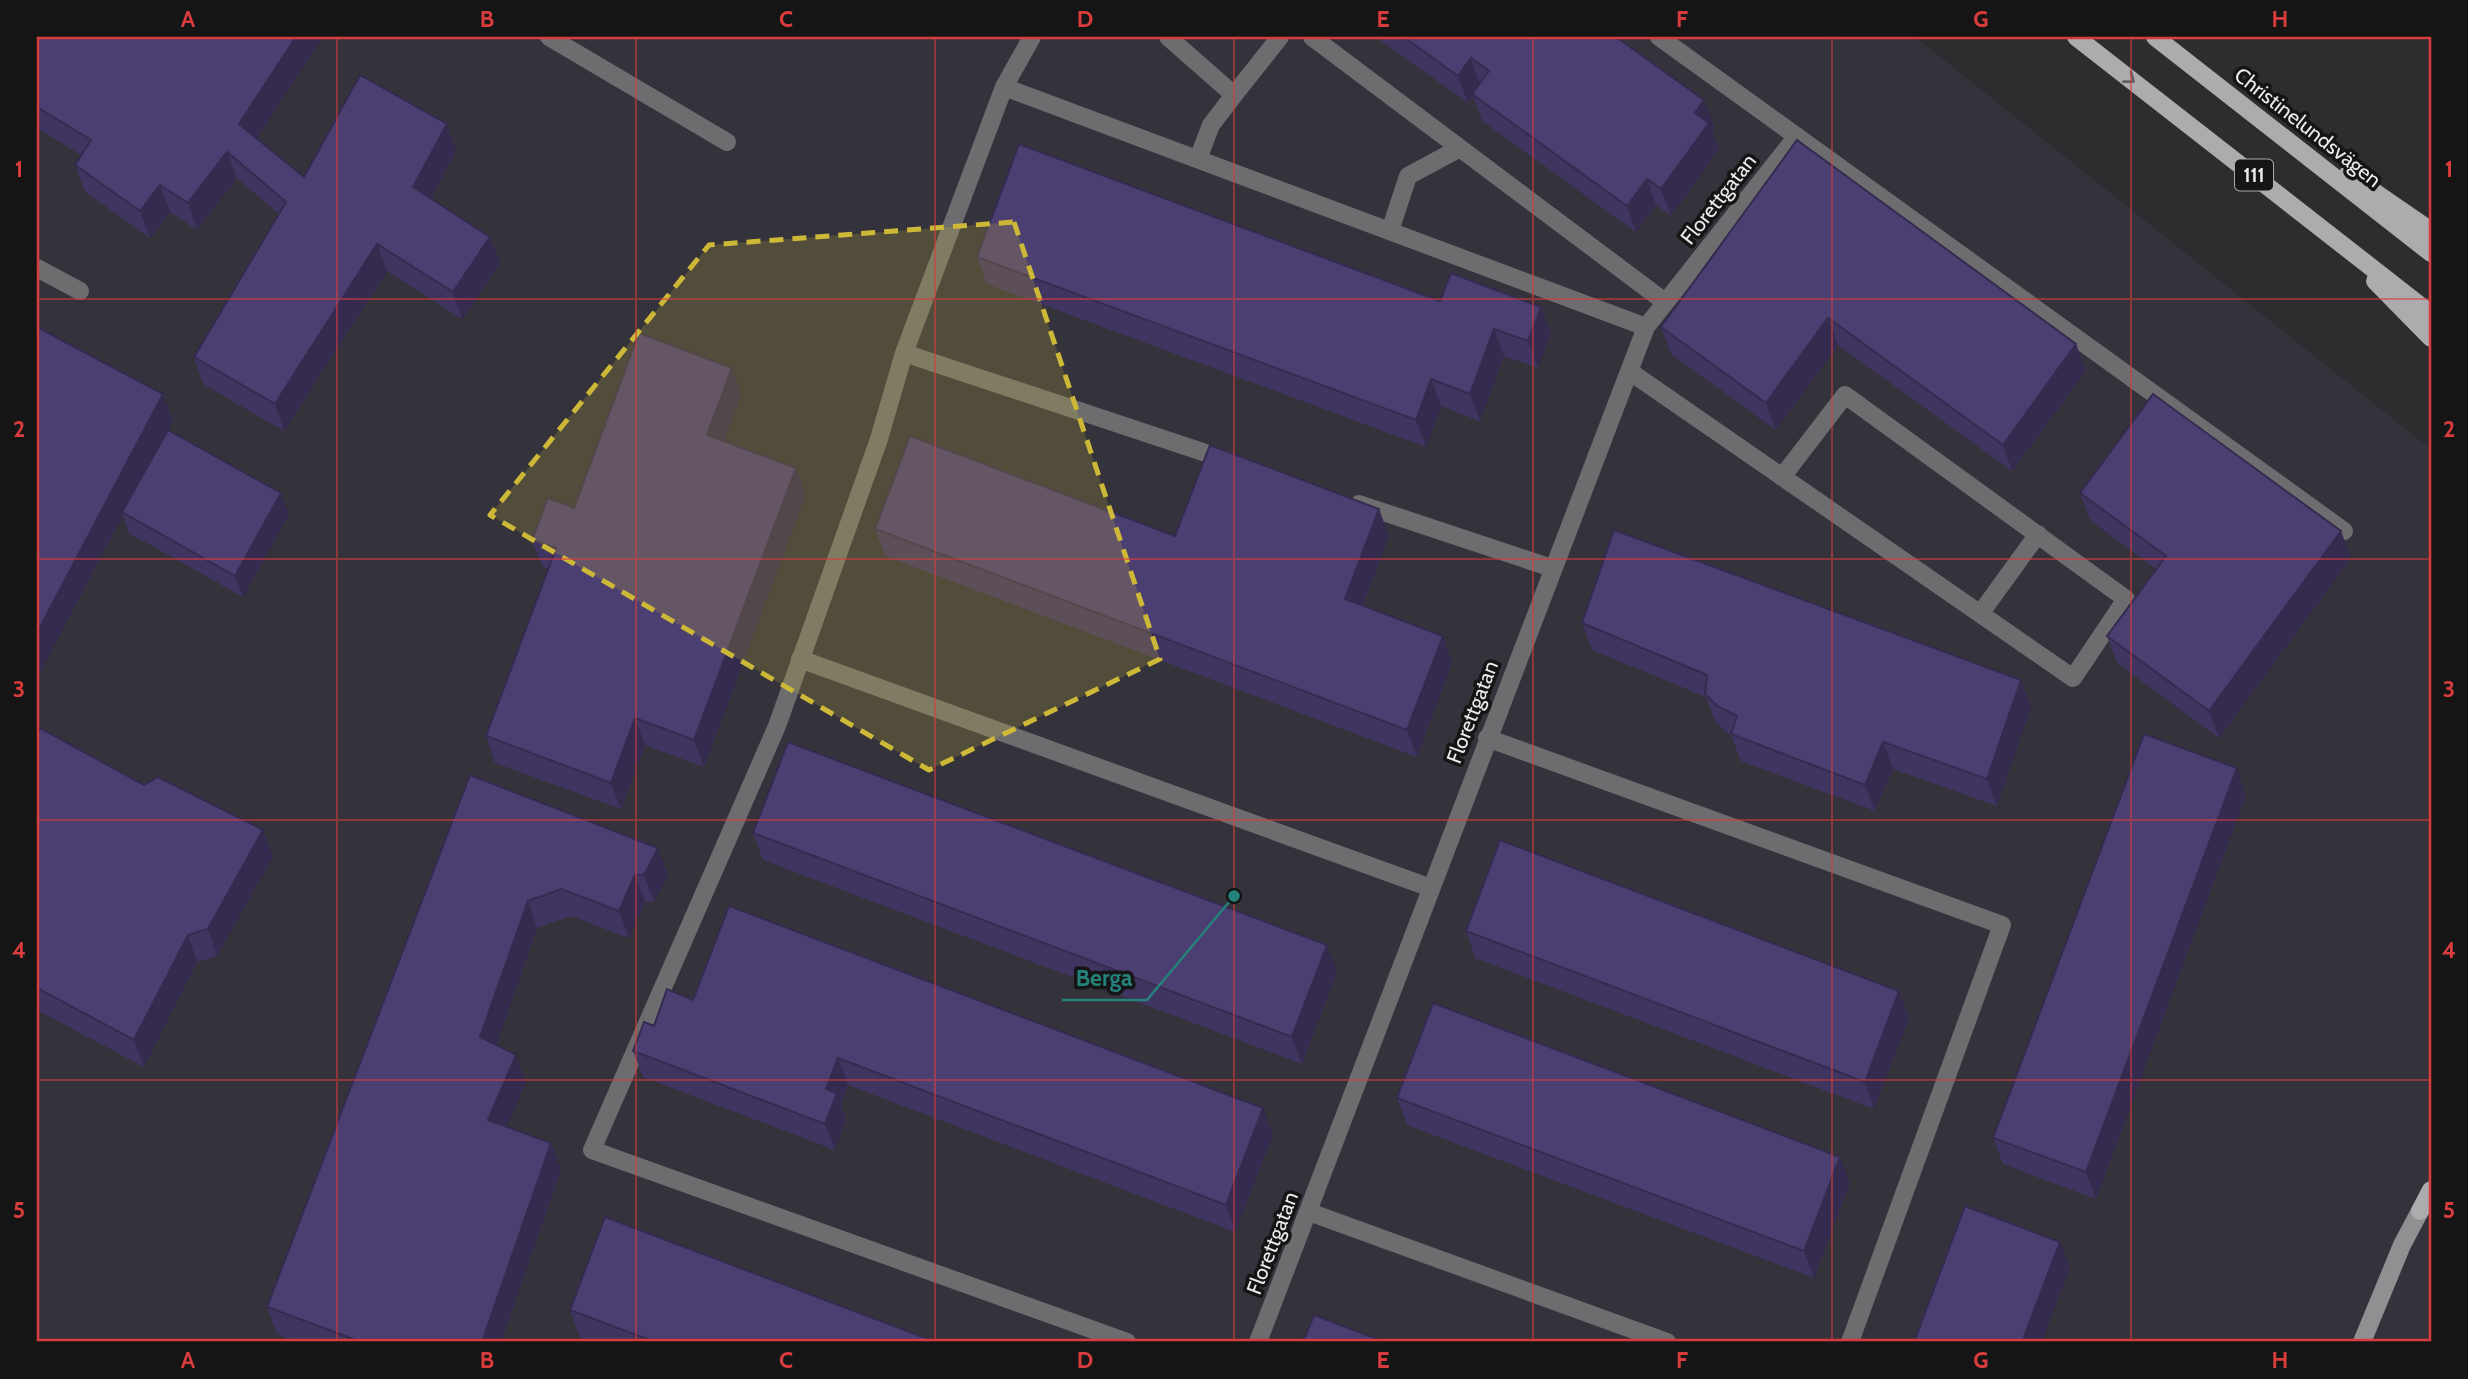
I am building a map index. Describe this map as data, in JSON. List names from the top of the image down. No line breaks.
{"streets":{"main road":["Christinelundsvägen","111"],"street":["Florettgatan"]},"places":["Berga"],"grid":{"columns":["A","B","C","D","E","F","G","H"],"rows":["1","2","3","4","5"]}}
